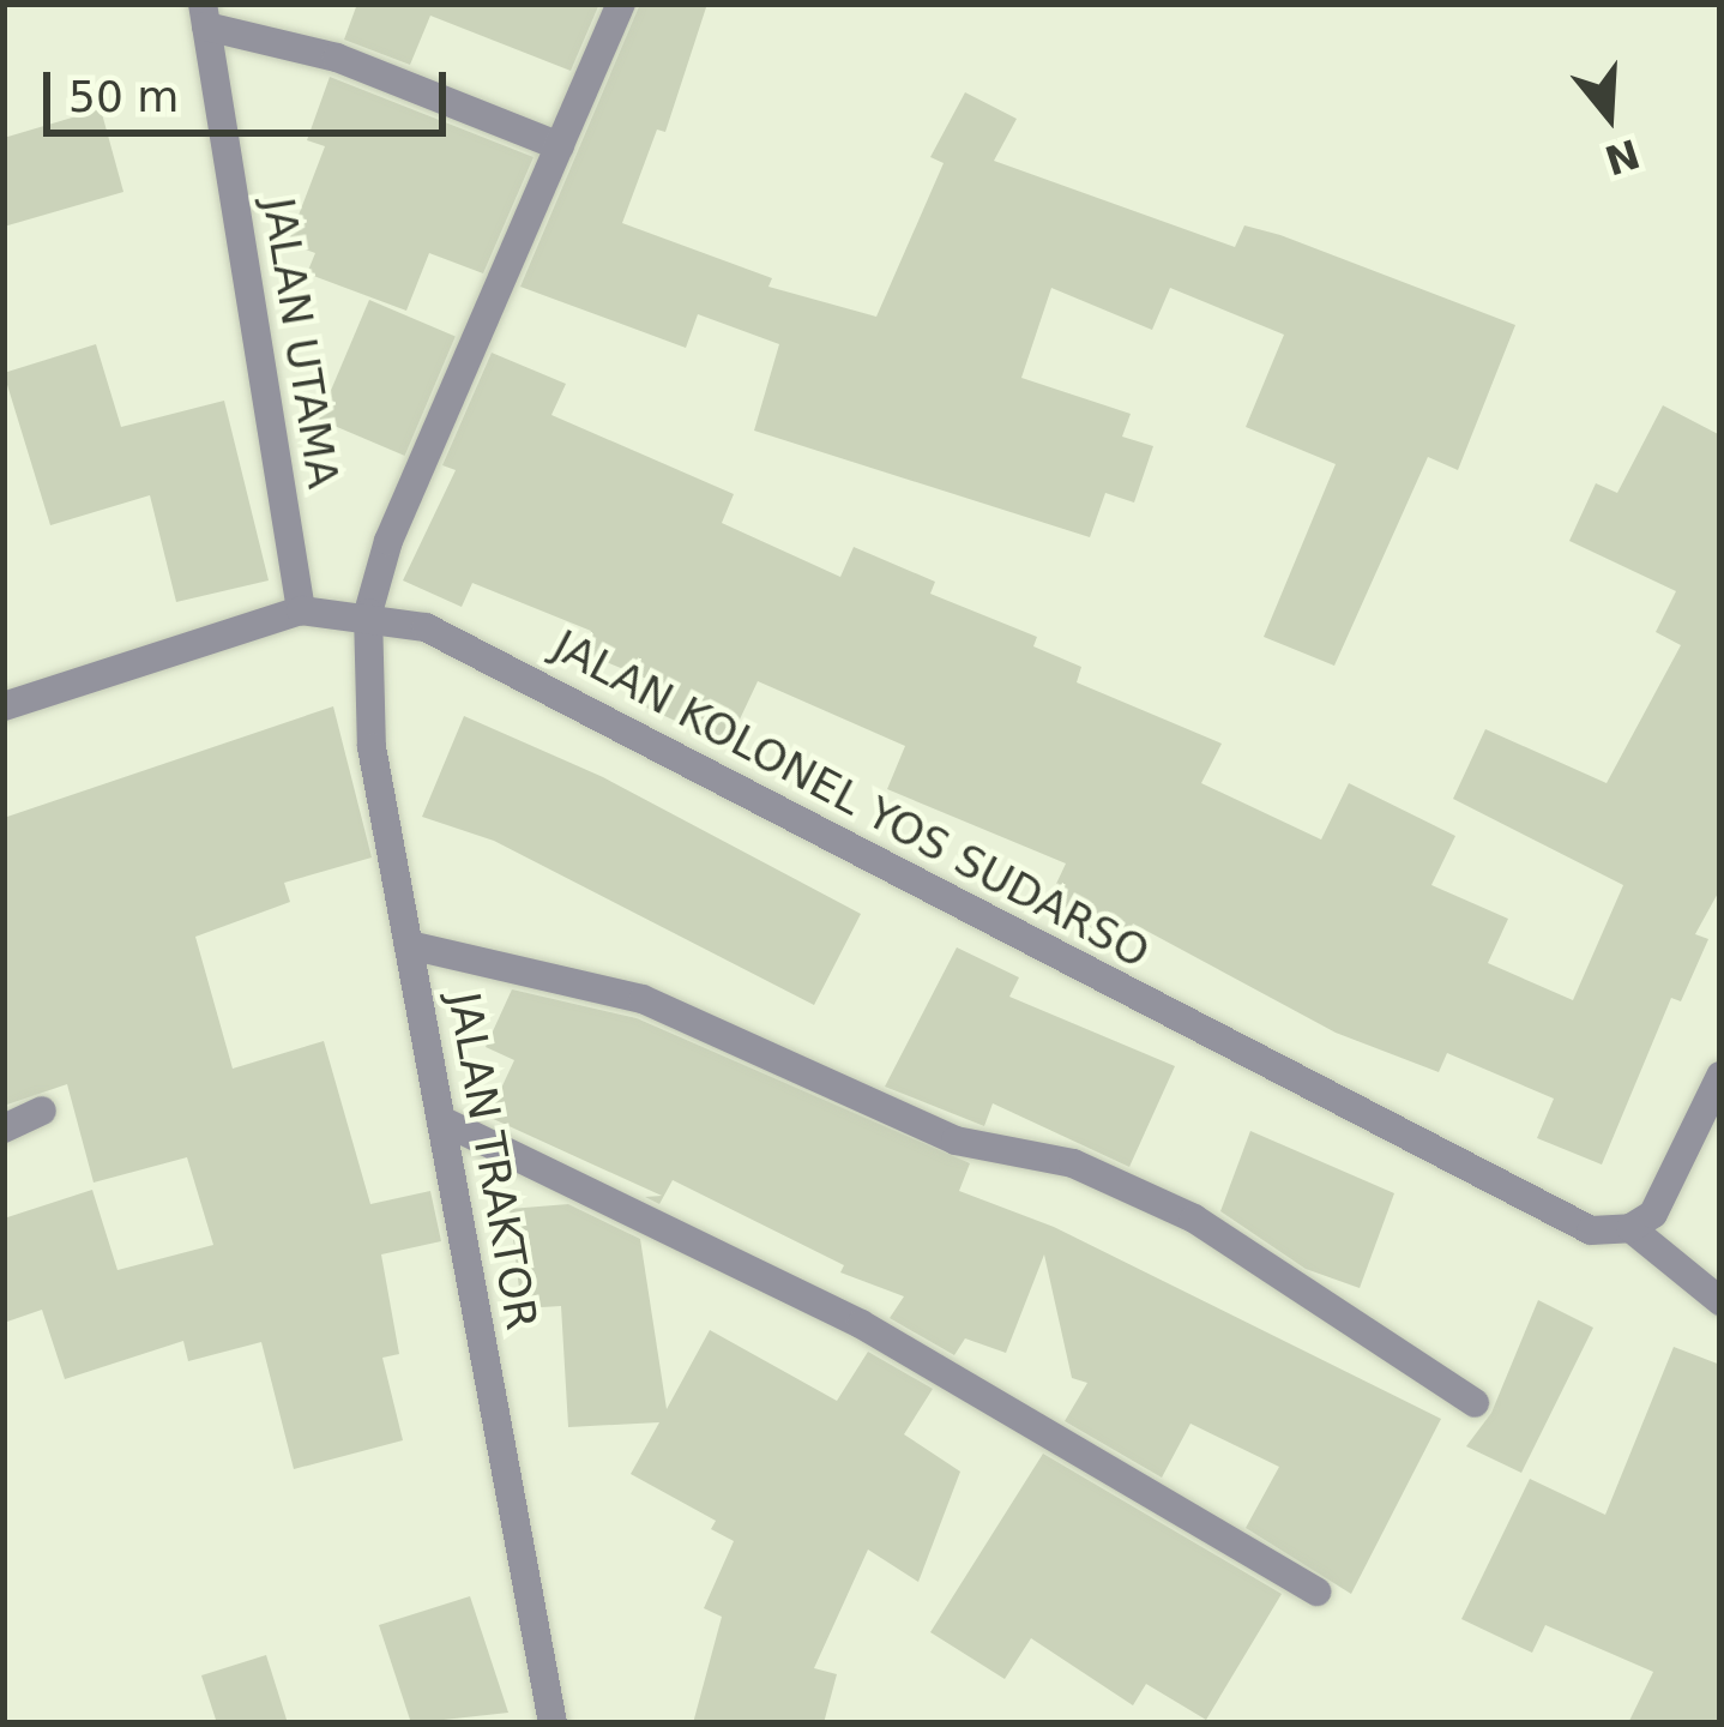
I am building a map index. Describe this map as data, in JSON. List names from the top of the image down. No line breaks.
{"streets":{"street":["JALAN UTAMA","JALAN KOLONEL YOS SUDARSO","JALAN TRAKTOR"]},"crossings":[["JALAN UTAMA","JALAN KOLONEL YOS SUDARSO"],["JALAN KOLONEL YOS SUDARSO","JALAN TRAKTOR"]],"scale_bar":"50 m","north":"bottom"}
